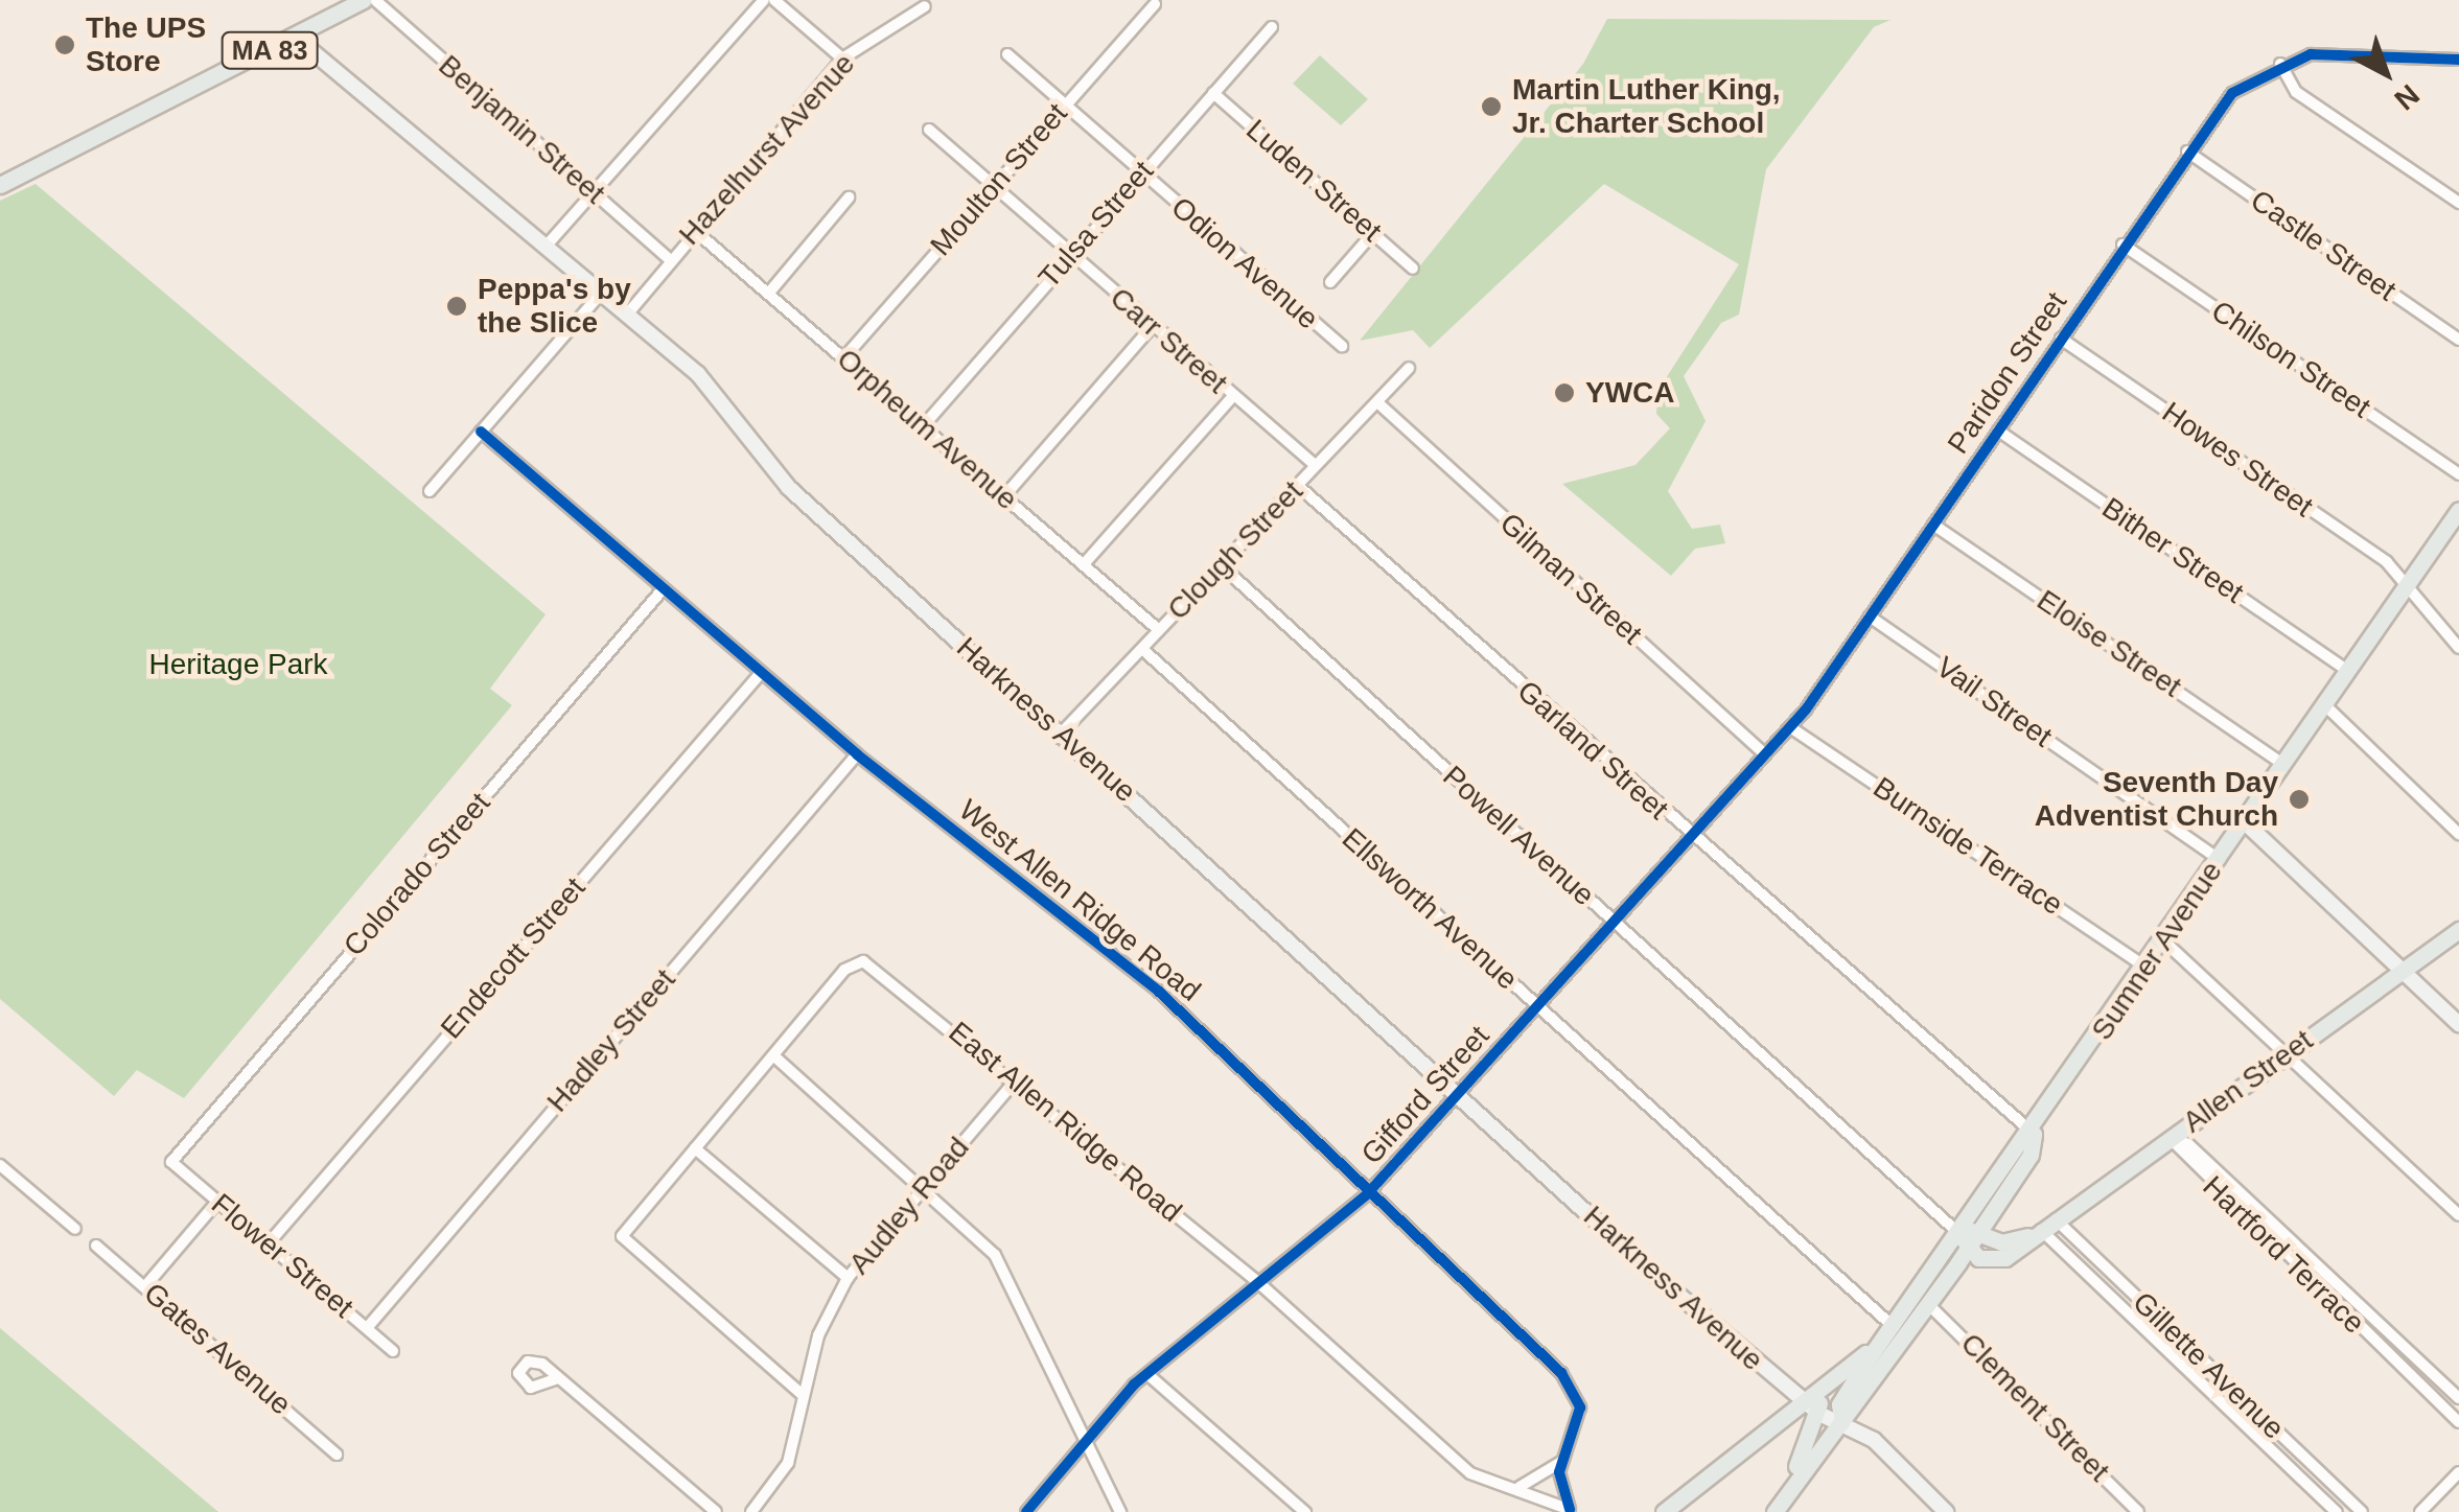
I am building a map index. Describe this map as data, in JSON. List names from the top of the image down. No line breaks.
{"streets":{"main road":["MA 83","Harkness Avenue","Sumner Avenue","Allen Street"],"street":["Benjamin Street","Hazelhurst Avenue","Moulton Street","Luden Street","Tulsa Street","Castle Street","Odion Avenue","Carr Street","Chilson Street","Paridon Street","Orpheum Avenue","Howes Street","Clough Street","Bither Street","Gilman Street","Eloise Street","Vail Street","Garland Street","Powell Avenue","Burnside Terrace","Colorado Street","West Allen Ridge Road","Ellsworth Avenue","Endecott Street","Hadley Street","Gifford Street","East Allen Ridge Road","Audley Road","Hartford Terrace","Flower Street","Gates Avenue","Gillette Avenue","Clement Street"]},"crossings":[["MA 83","Harkness Avenue"],["Benjamin Street","Hazelhurst Avenue"],["Hazelhurst Avenue","Orpheum Avenue"],["Hazelhurst Avenue","Harkness Avenue"],["Moulton Street","Odion Avenue"],["Moulton Street","Carr Street"],["Moulton Street","Orpheum Avenue"],["Luden Street","Tulsa Street"],["Tulsa Street","Odion Avenue"],["Tulsa Street","Carr Street"],["Tulsa Street","Orpheum Avenue"],["Castle Street","Paridon Street"],["Carr Street","Clough Street"],["Chilson Street","Paridon Street"],["Paridon Street","Howes Street"],["Paridon Street","Bither Street"],["Paridon Street","Eloise Street"],["Paridon Street","Vail Street"],["Paridon Street","Burnside Terrace"],["Paridon Street","Gifford Street"],["Orpheum Avenue","Clough Street"],["Howes Street","Sumner Avenue"],["Clough Street","Gilman Street"],["Clough Street","Harkness Avenue"],["Clough Street","Garland Street"],["Clough Street","Powell Avenue"],["Clough Street","Ellsworth Avenue"],["Bither Street","Sumner Avenue"],["Gilman Street","Gifford Street"],["Eloise Street","Sumner Avenue"],["Vail Street","Sumner Avenue"],["Harkness Avenue","Sumner Avenue"],["Harkness Avenue","Gifford Street"],["Garland Street","Sumner Avenue"],["Garland Street","Gifford Street"],["Powell Avenue","Sumner Avenue"],["Powell Avenue","Gifford Street"],["Burnside Terrace","Sumner Avenue"],["Burnside Terrace","Gifford Street"],["Colorado Street","West Allen Ridge Road"],["Colorado Street","Flower Street"],["West Allen Ridge Road","Endecott Street"],["West Allen Ridge Road","Hadley Street"],["West Allen Ridge Road","Gifford Street"],["West Allen Ridge Road","East Allen Ridge Road"],["Ellsworth Avenue","Sumner Avenue"],["Ellsworth Avenue","Gifford Street"],["Sumner Avenue","Allen Street"],["Sumner Avenue","Clement Street"],["Endecott Street","Flower Street"],["Hadley Street","Flower Street"],["Allen Street","Hartford Terrace"],["Allen Street","Gillette Avenue"],["Gifford Street","East Allen Ridge Road"],["East Allen Ridge Road","Audley Road"]],"parks":["Heritage Park"],"places":["The UPS Store","Martin Luther King, Jr. Charter School","Peppa's by the Slice","YWCA","Seventh Day Adventist Church"],"north":"bottom right"}
